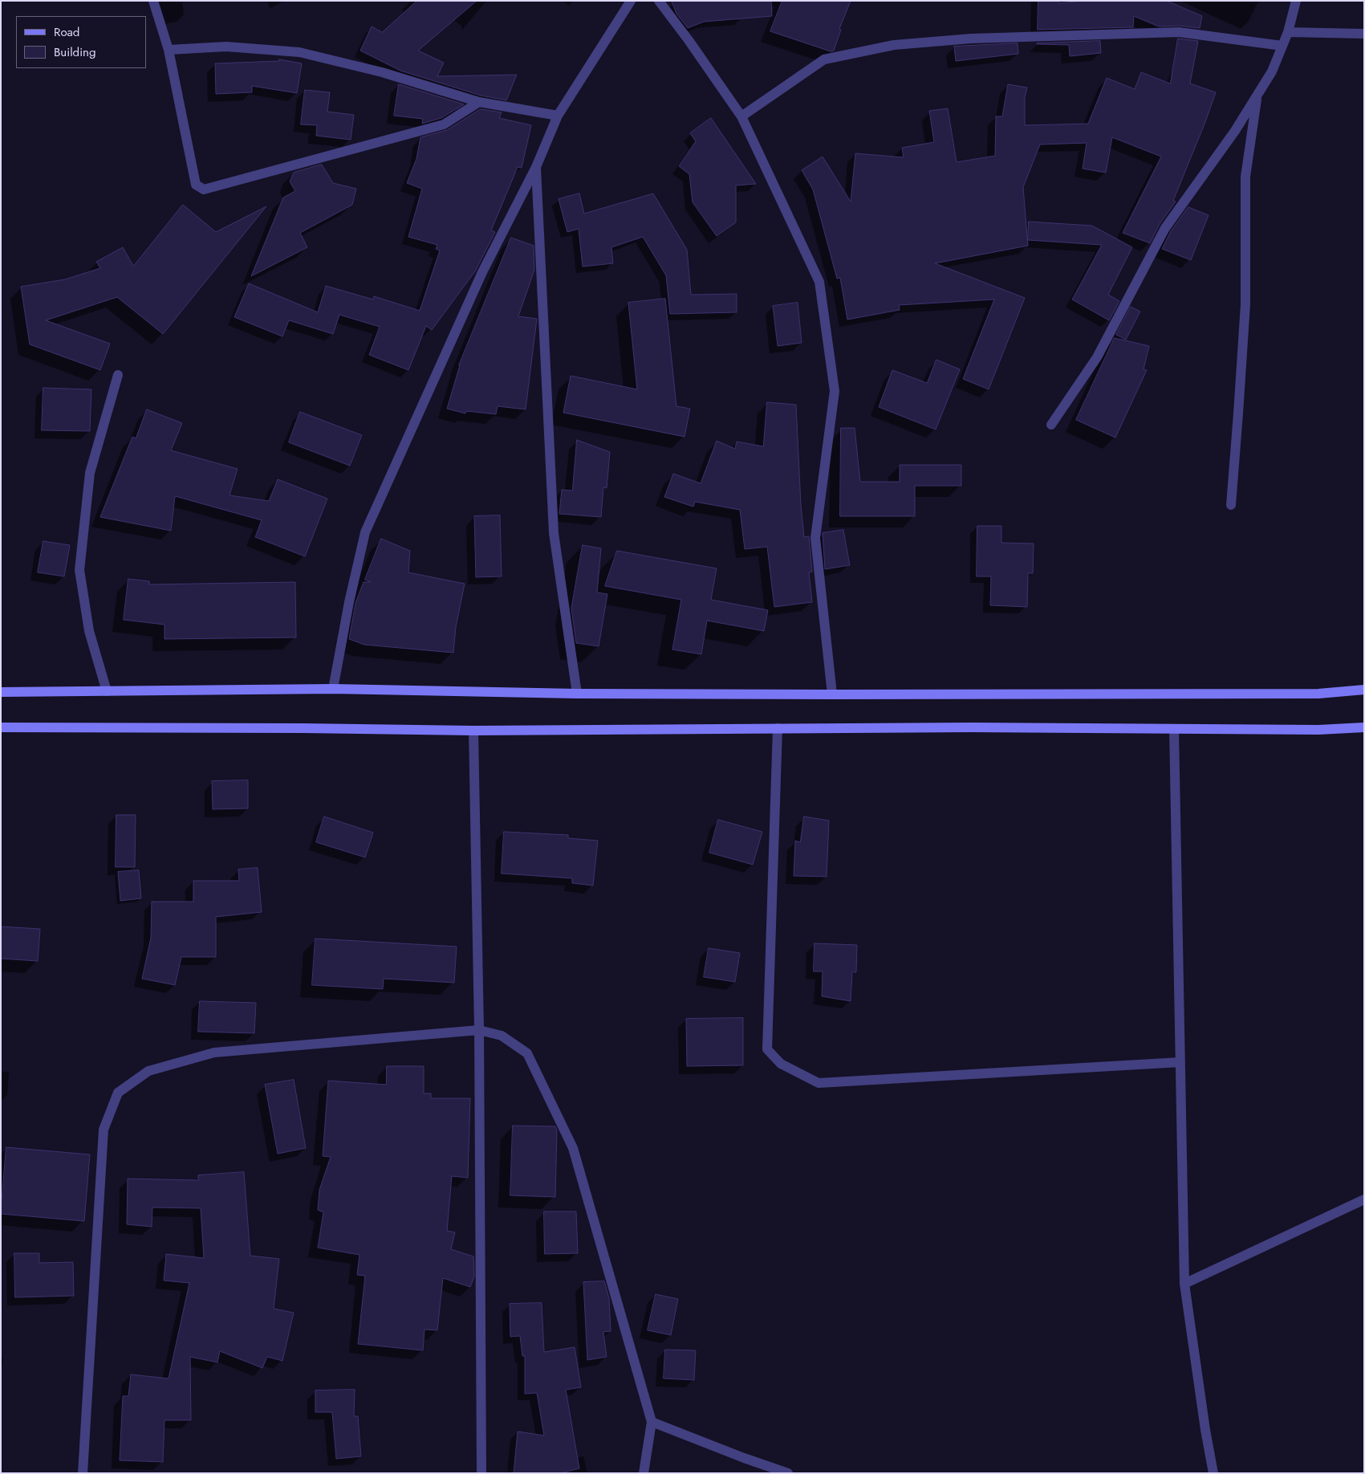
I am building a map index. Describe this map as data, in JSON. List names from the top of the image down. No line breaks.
{"legend":["Road","Building"]}
